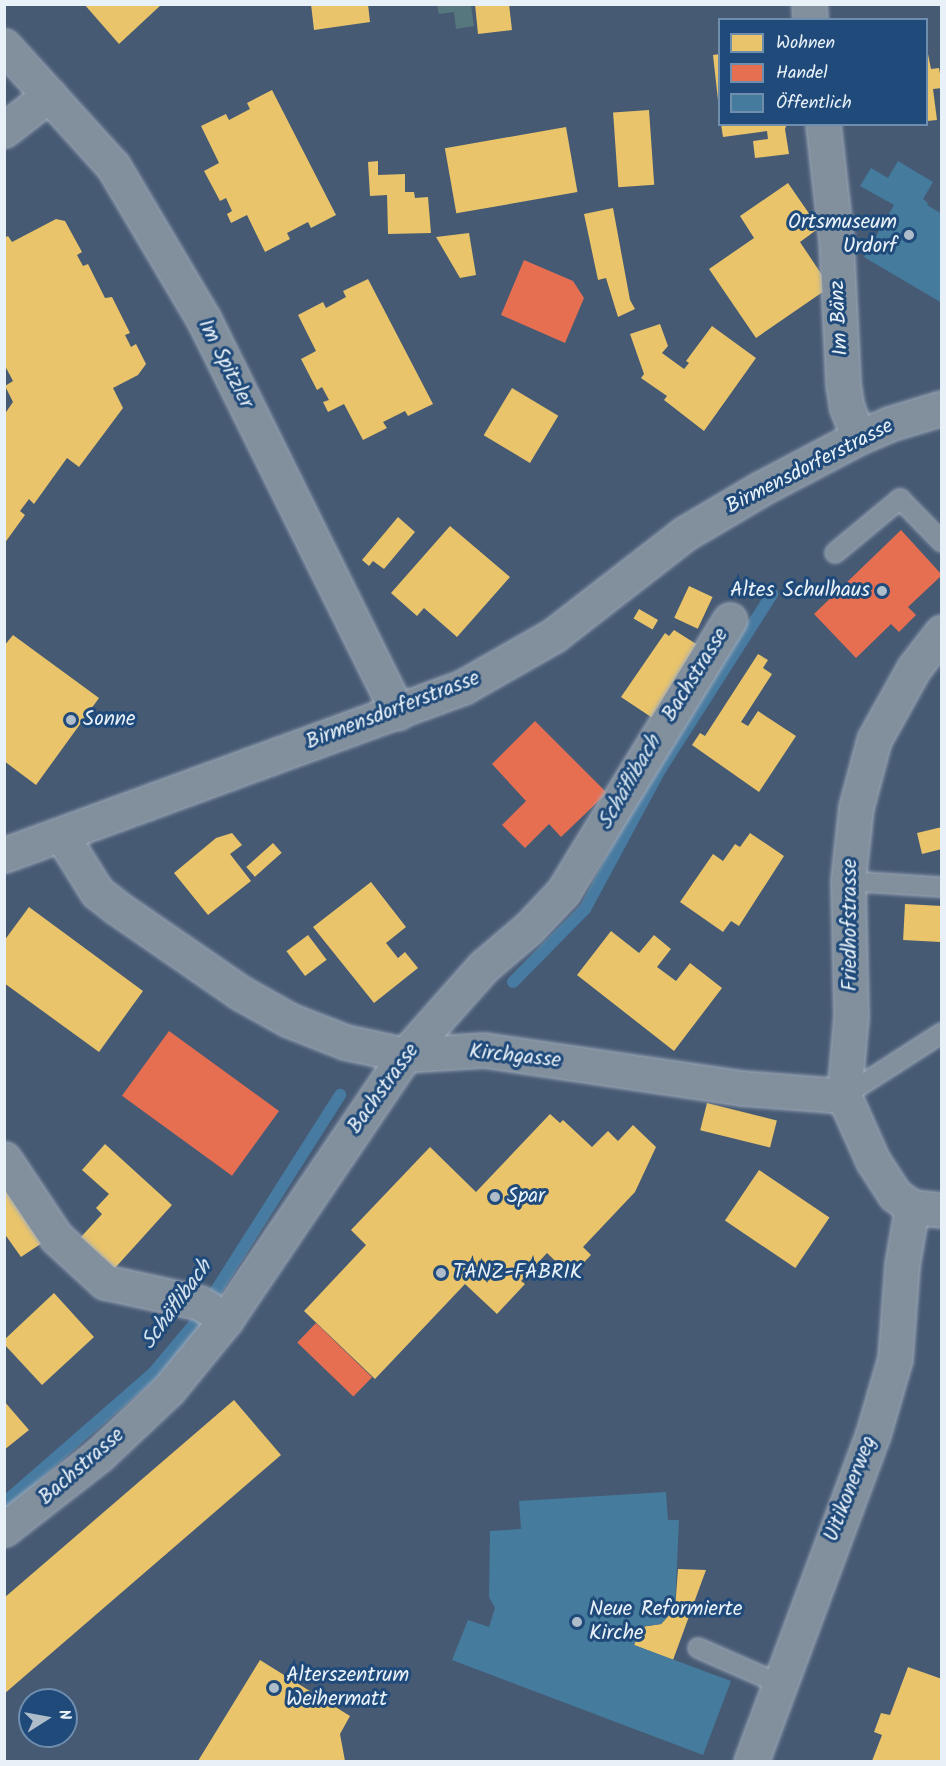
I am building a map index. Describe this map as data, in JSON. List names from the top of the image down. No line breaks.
{"streets":{"street":["Im Bänz","Im Spitzler","Birmensdorferstrasse","Bachstrasse","Friedhofstrasse","Kirchgasse","Uitikonerweg"]},"crossings":[["Im Bänz","Birmensdorferstrasse"],["Im Spitzler","Birmensdorferstrasse"],["Birmensdorferstrasse","Kirchgasse"],["Bachstrasse","Kirchgasse"],["Friedhofstrasse","Kirchgasse"]],"water":["Schäflibach"],"places":["Ortsmuseum Urdorf","Altes Schulhaus","Sonne","Spar","TANZ-FABRIK","Neue Reformierte Kirche","Alterszentrum Weihermatt"],"legend":["Wohnen","Handel","Öffentlich"],"north":"right"}
